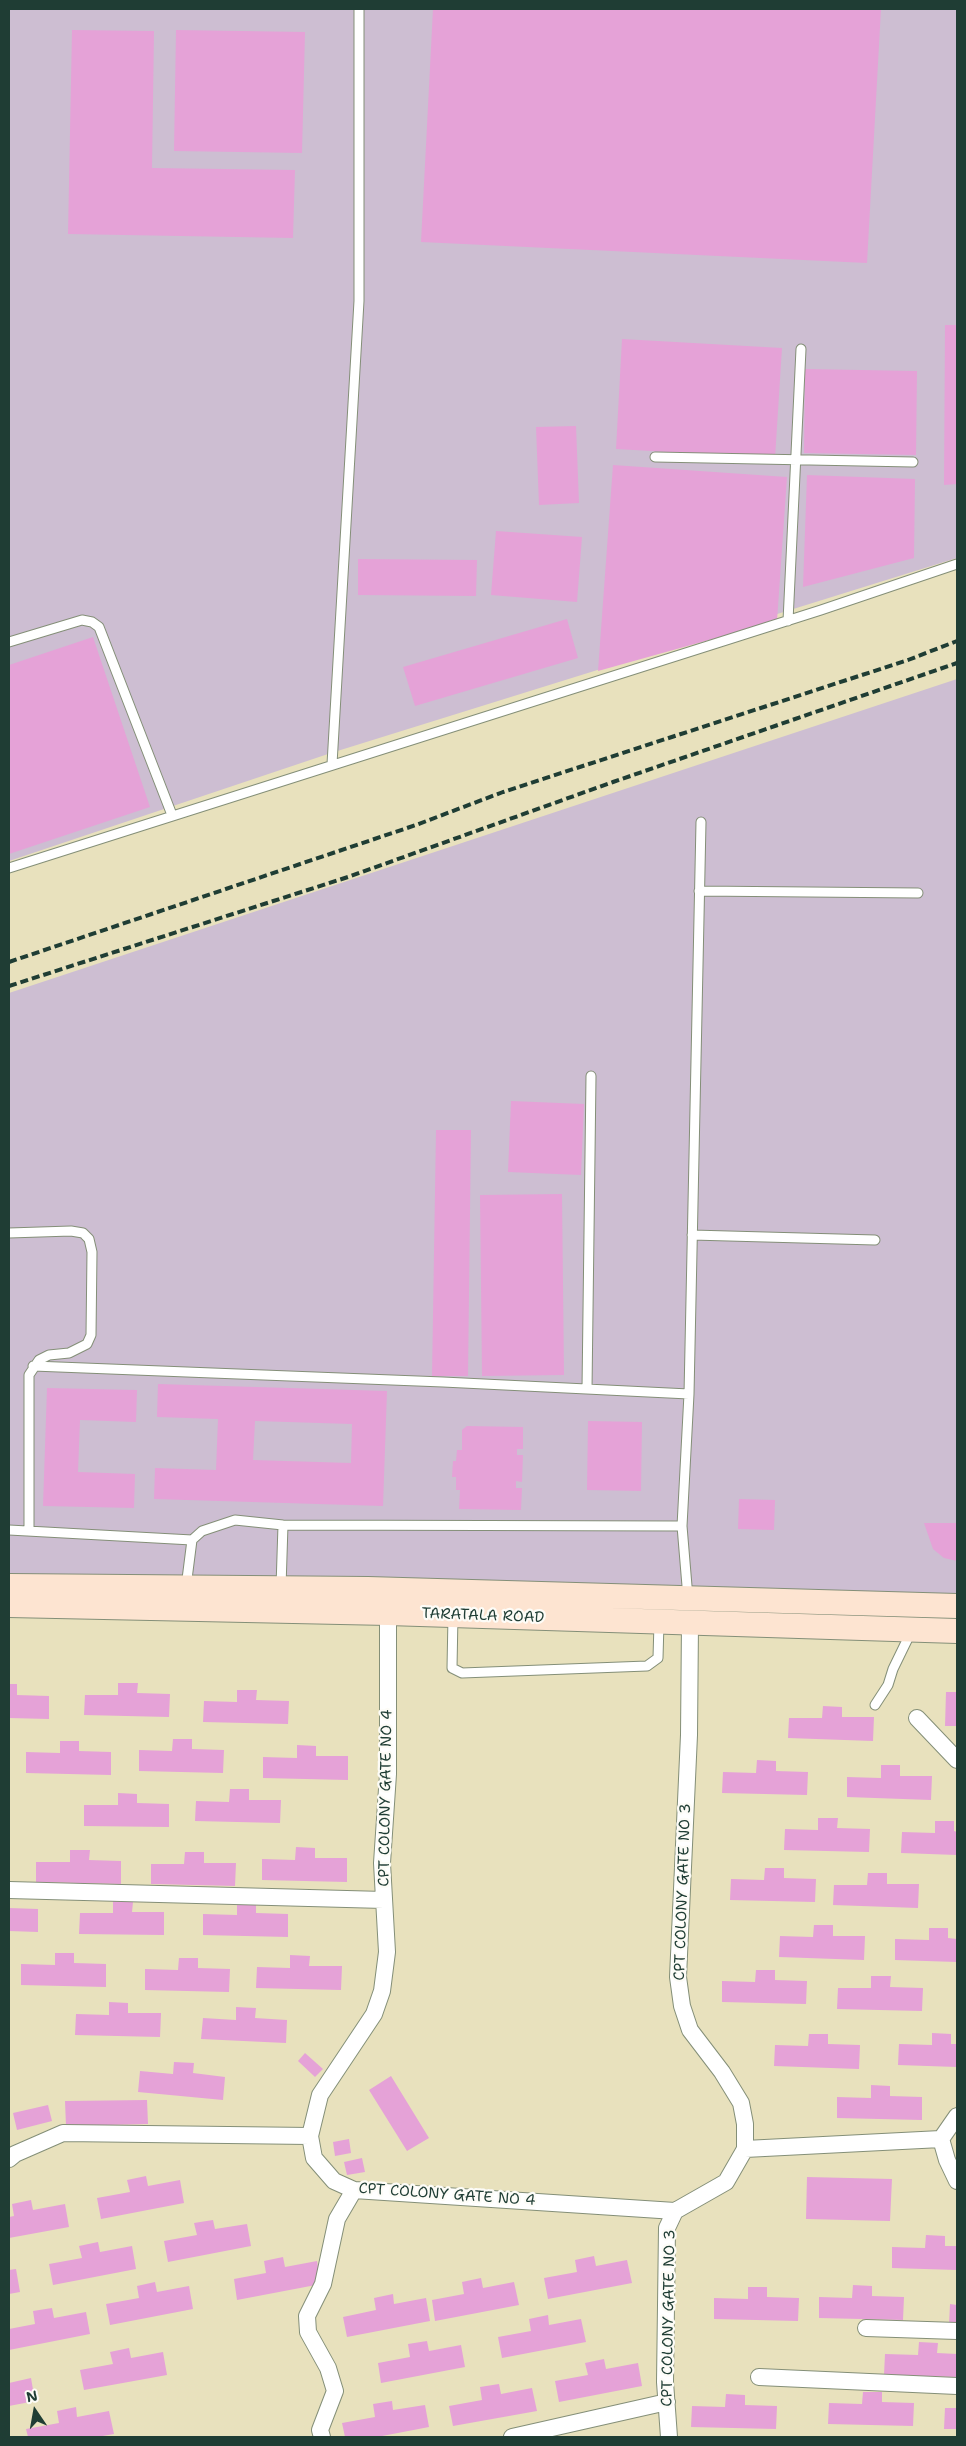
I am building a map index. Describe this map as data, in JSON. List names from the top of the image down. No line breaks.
{"streets":{"main road":["TARATALA ROAD"],"street":["CPT COLONY GATE NO 4","CPT COLONY GATE NO 3"]},"crossings":[["TARATALA ROAD","CPT COLONY GATE NO 4"],["TARATALA ROAD","CPT COLONY GATE NO 3"],["CPT COLONY GATE NO 4","CPT COLONY GATE NO 3"]],"north":"top"}
